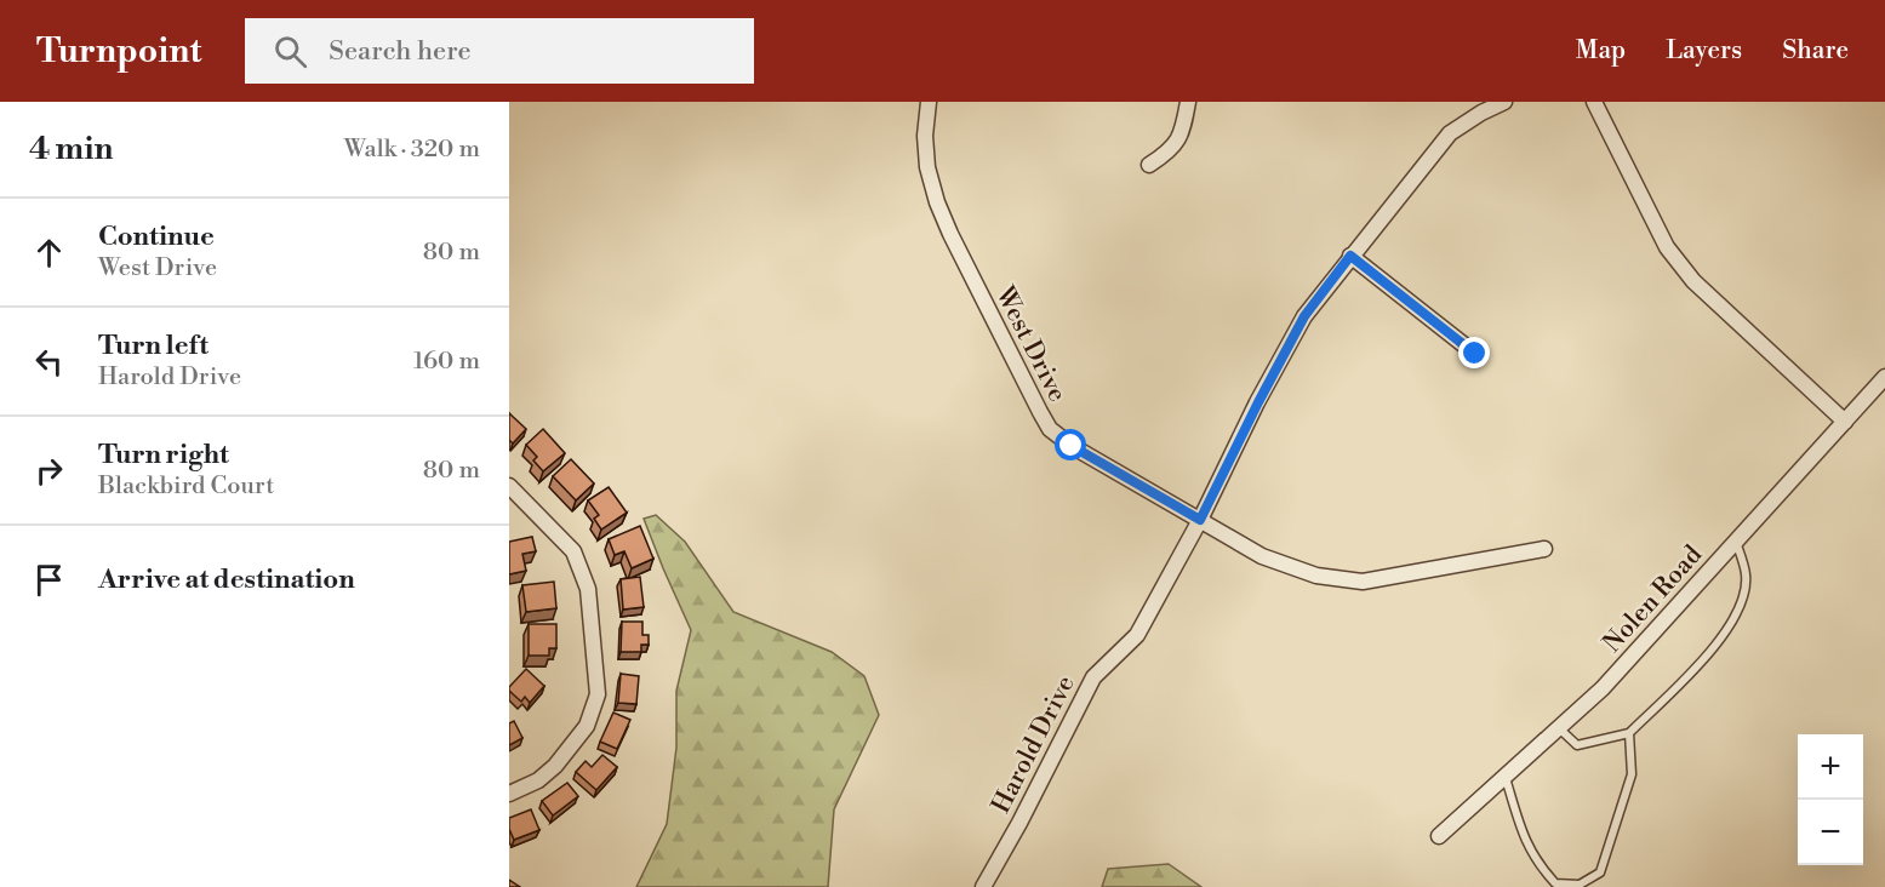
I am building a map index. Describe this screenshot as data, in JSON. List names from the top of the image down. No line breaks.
{"streets":{"street":["West Drive","Nolen Road","Harold Drive"]},"crossings":[["West Drive","Harold Drive"]],"page":{"header":"Turnpoint","search":"Search here","nav":["Map","Layers","Share"],"heading":["4 min","Walk · 320 m"],"list":[["Continue","West Drive","80 m"],["Turn left","Harold Drive","160 m"],["Turn right","Blackbird Court","80 m"],"Arrive at destination"],"map_buttons":["+","−"]}}
